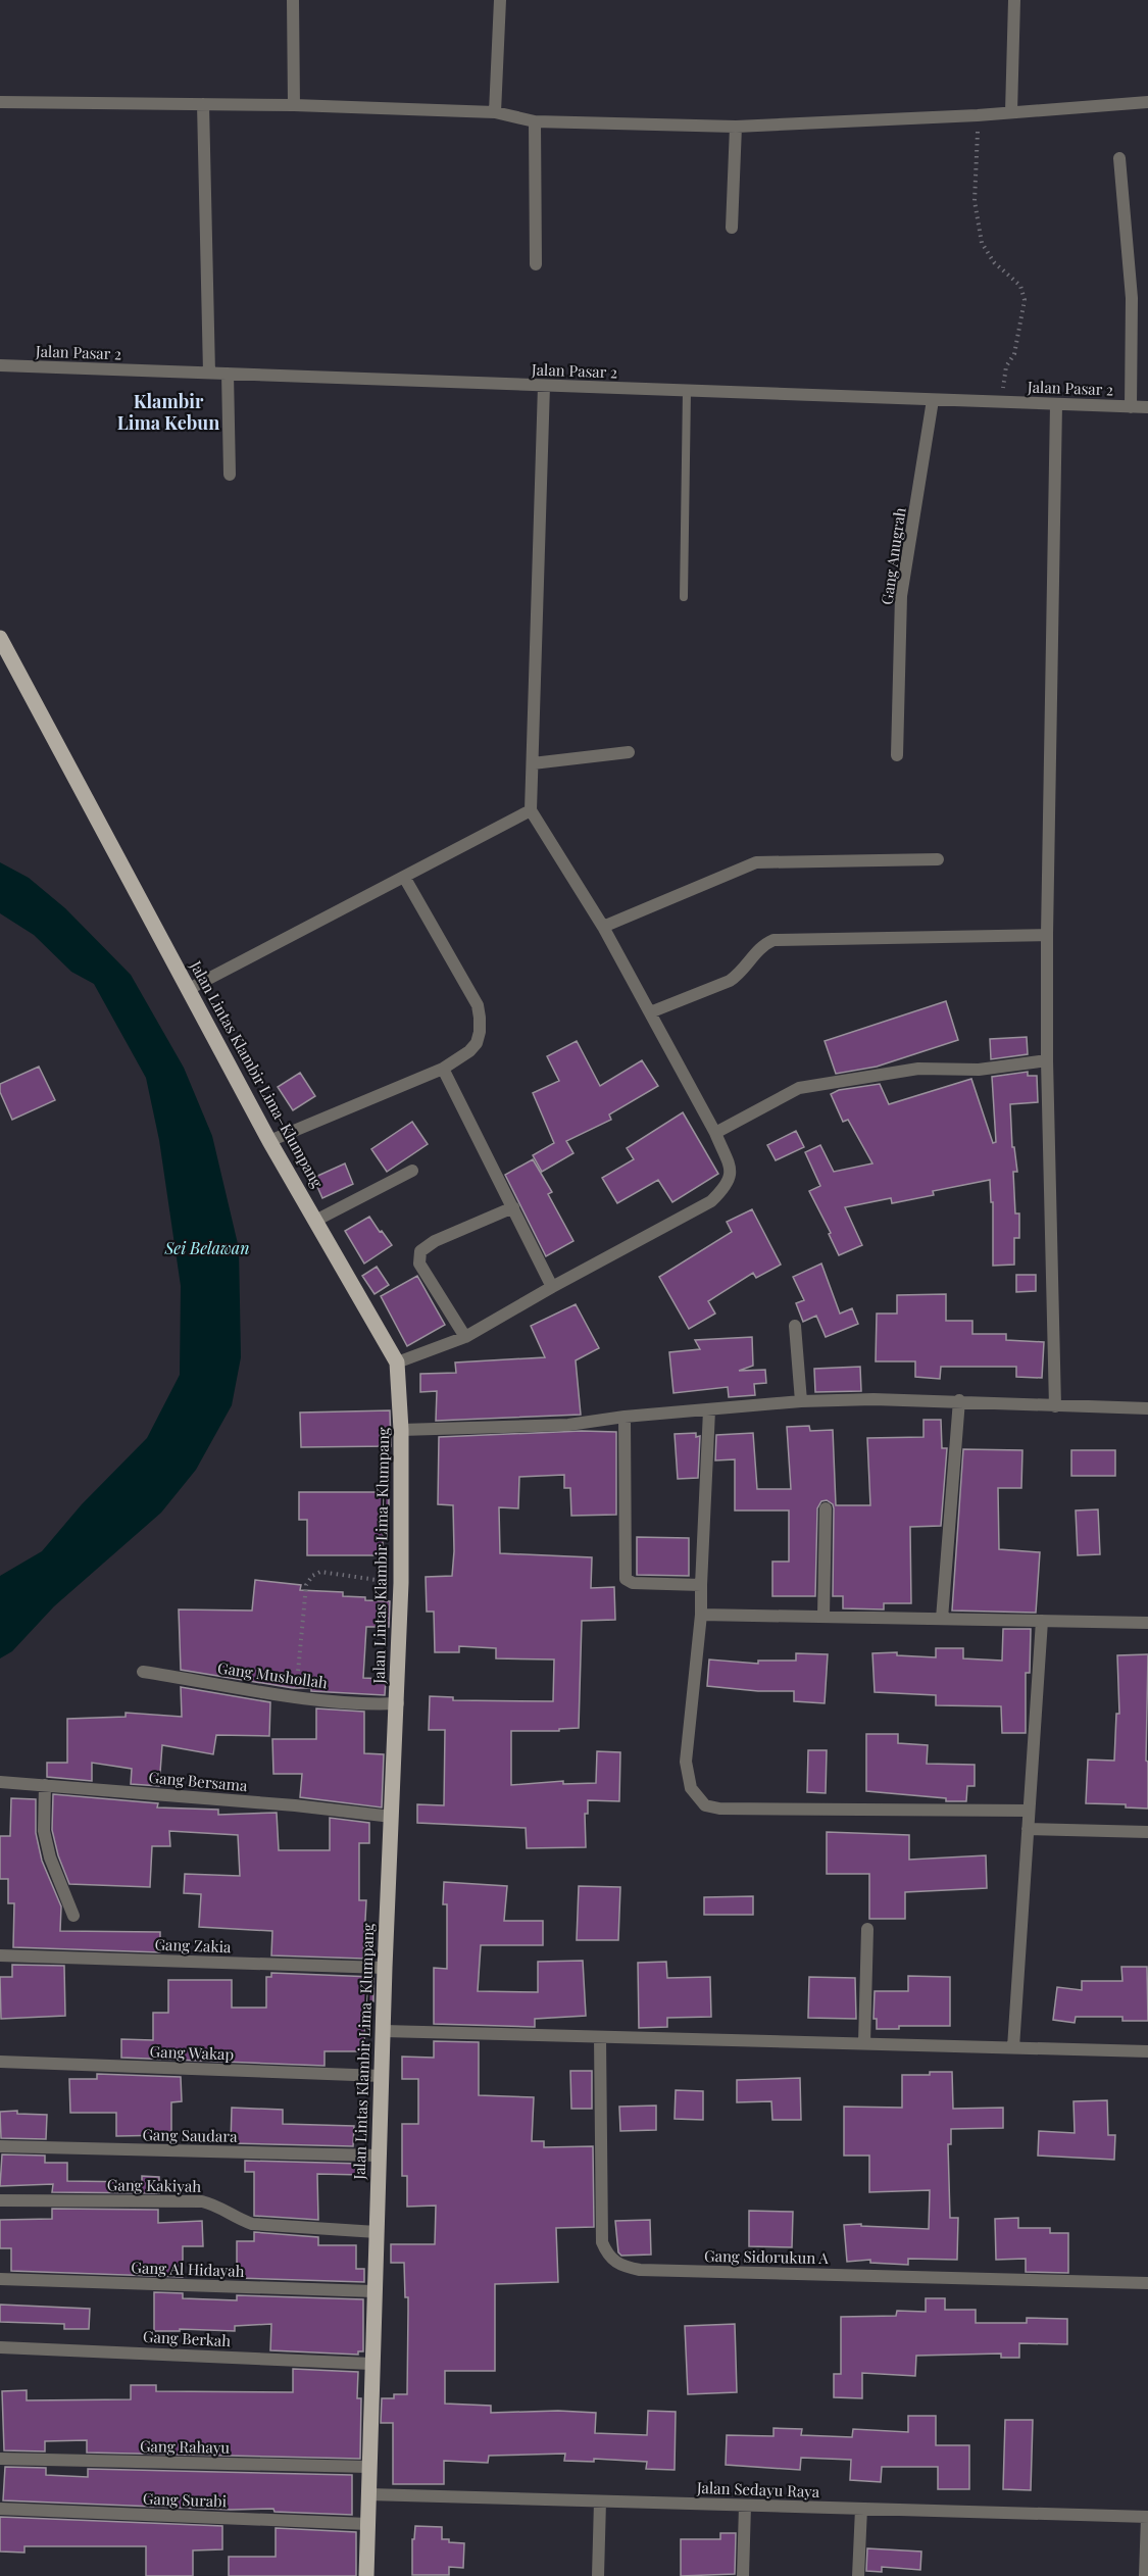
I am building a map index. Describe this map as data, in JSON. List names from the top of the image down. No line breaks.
{"streets":{"main road":["Jalan Lintas Klambir Lima–Klumpang"],"street":["Jalan Pasar 2","Gang Anugrah","Gang Mushollah","Gang Bersama","Gang Zakia","Gang Wakap","Gang Saudara","Gang Kakiyah","Gang Sidorukun A","Gang Al Hidayah","Gang Berkah","Gang Rahayu","Jalan Sedayu Raya","Gang Surabi"]},"crossings":[["Jalan Pasar 2","Gang Anugrah"],["Jalan Lintas Klambir Lima–Klumpang","Gang Mushollah"],["Jalan Lintas Klambir Lima–Klumpang","Gang Bersama"],["Jalan Lintas Klambir Lima–Klumpang","Gang Zakia"],["Jalan Lintas Klambir Lima–Klumpang","Gang Wakap"],["Jalan Lintas Klambir Lima–Klumpang","Gang Saudara"],["Jalan Lintas Klambir Lima–Klumpang","Gang Kakiyah"],["Jalan Lintas Klambir Lima–Klumpang","Gang Al Hidayah"],["Jalan Lintas Klambir Lima–Klumpang","Gang Berkah"],["Jalan Lintas Klambir Lima–Klumpang","Gang Rahayu"],["Jalan Lintas Klambir Lima–Klumpang","Jalan Sedayu Raya"],["Jalan Lintas Klambir Lima–Klumpang","Gang Surabi"]],"districts":["Klambir Lima Kebun"],"water":["Sei Belawan"]}
